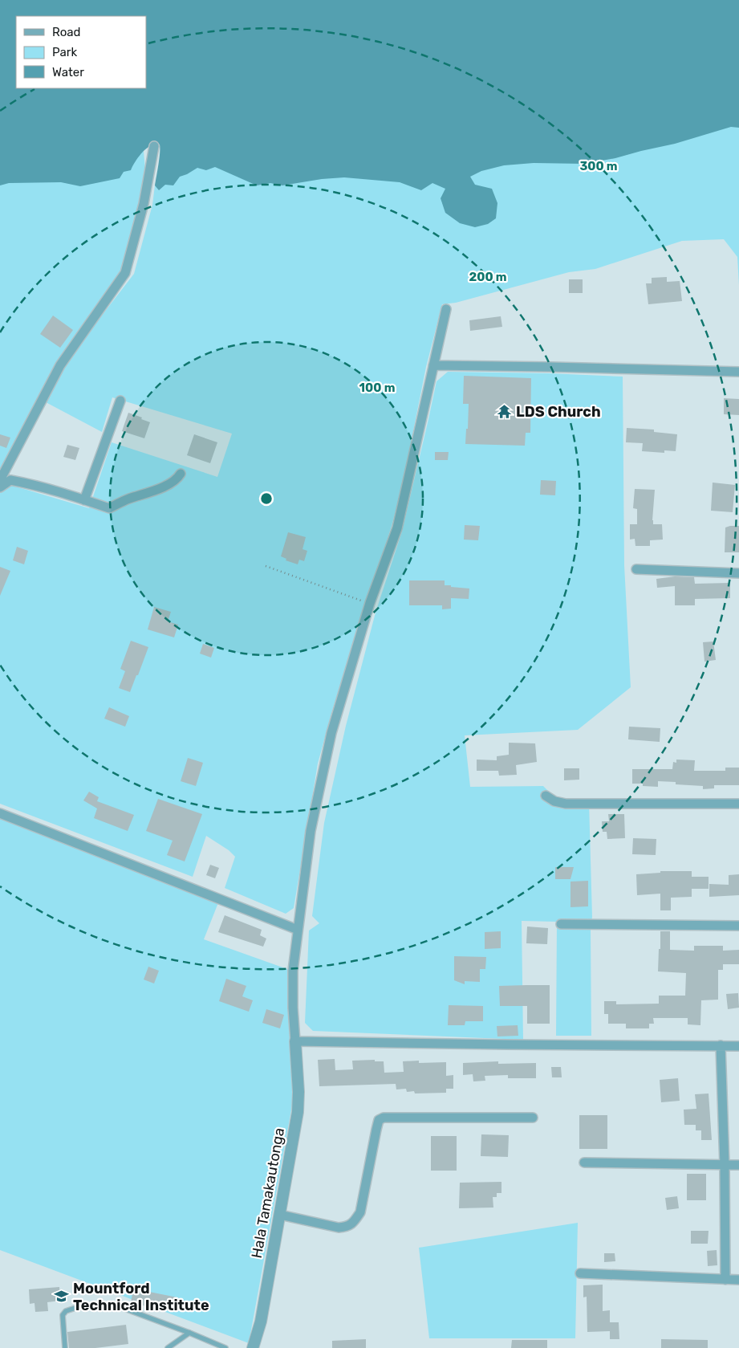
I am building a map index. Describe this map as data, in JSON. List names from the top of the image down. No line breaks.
{"streets":{"street":["Hala Tamakautonga"]},"places":{"temple":["LDS Church"],"school or university":["Mountford Technical Institute"]},"legend":["Road","Park","Water"],"rings":["300 m","200 m","100 m"]}
